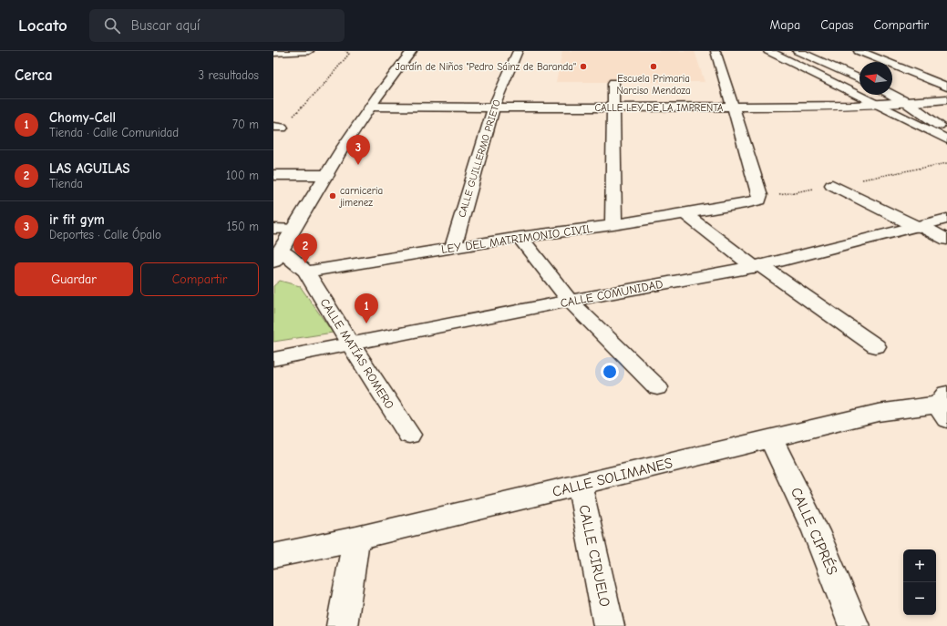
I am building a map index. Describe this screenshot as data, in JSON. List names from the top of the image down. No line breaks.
{"streets":{"street":["CALLE LEY DE LA IMPRENTA","CALLE GUILLERMO PRIETO","LEY DEL MATRIMONIO CIVIL","CALLE COMUNIDAD","CALLE MATÍAS ROMERO","CALLE SOLIMANES","CALLE CIPRÉS","CALLE CIRUELO"]},"crossings":[["CALLE LEY DE LA IMPRENTA","CALLE GUILLERMO PRIETO"],["CALLE LEY DE LA IMPRENTA","LEY DEL MATRIMONIO CIVIL"],["CALLE GUILLERMO PRIETO","LEY DEL MATRIMONIO CIVIL"],["LEY DEL MATRIMONIO CIVIL","CALLE MATÍAS ROMERO"],["CALLE COMUNIDAD","CALLE MATÍAS ROMERO"],["CALLE SOLIMANES","CALLE CIPRÉS"],["CALLE SOLIMANES","CALLE CIRUELO"]],"places":["Jardín de Niños \"Pedro Sáinz de Baranda\"","Escuela Primaria Narciso Mendoza","carniceria jimenez"],"north":"left","page":{"header":"Locato","search":"Buscar aquí","nav":["Mapa","Capas","Compartir"],"heading":["Cerca","3 resultados"],"list":[{"mark":"1","name":"Chomy-Cell","note":"Tienda · Calle Comunidad","value":"70 m"},{"mark":"2","name":"LAS AGUILAS","note":"Tienda","value":"100 m"},{"mark":"3","name":"ir fit gym","note":"Deportes · Calle Ópalo","value":"150 m"}],"pins":["3","2","1"],"buttons":["Guardar","Compartir"],"map_buttons":["+","−"]}}
